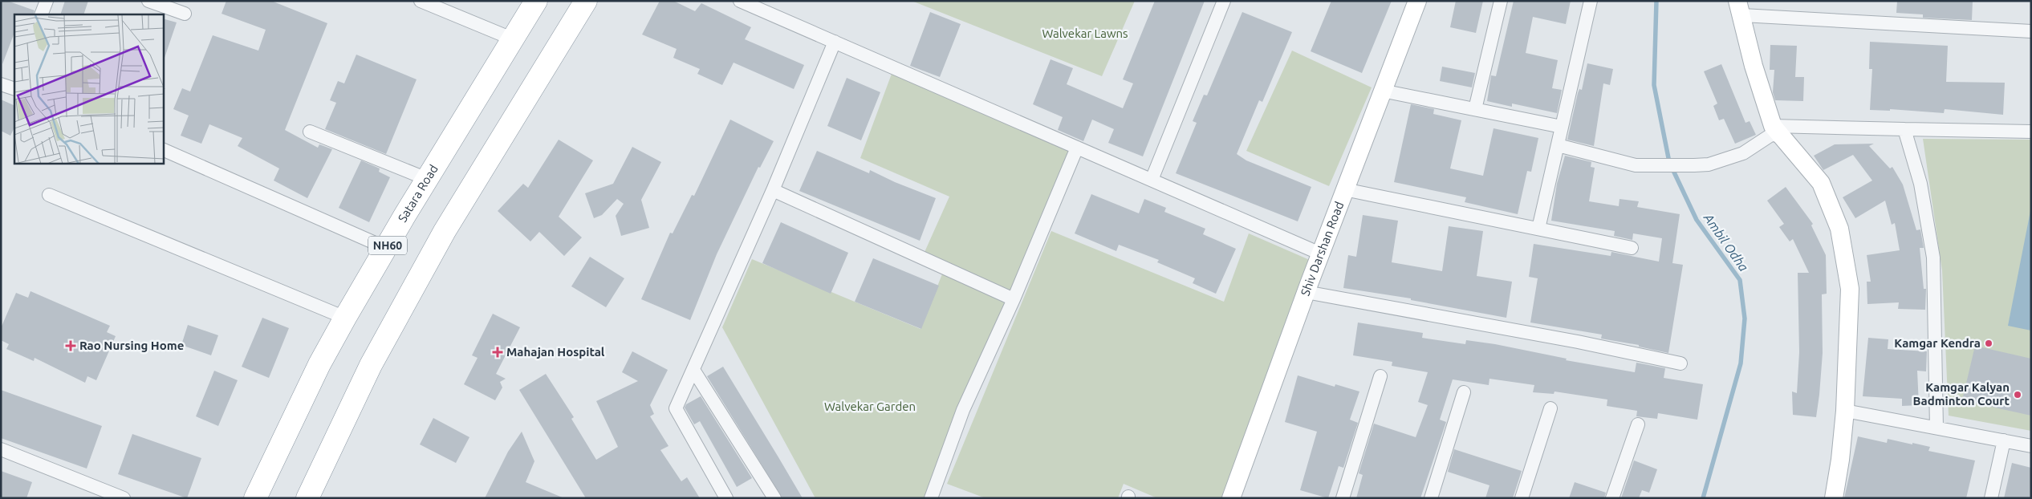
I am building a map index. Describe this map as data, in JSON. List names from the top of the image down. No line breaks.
{"streets":{"highway":["Satara Road","NH60"],"street":["Shiv Darshan Road"]},"water":["Ambil Odha"],"parks":["Walvekar Lawns","Walvekar Garden"],"places":{"other":["Kamgar Kendra","Kamgar Kalyan Badminton Court"],"health":["Rao Nursing Home","Mahajan Hospital"]}}
